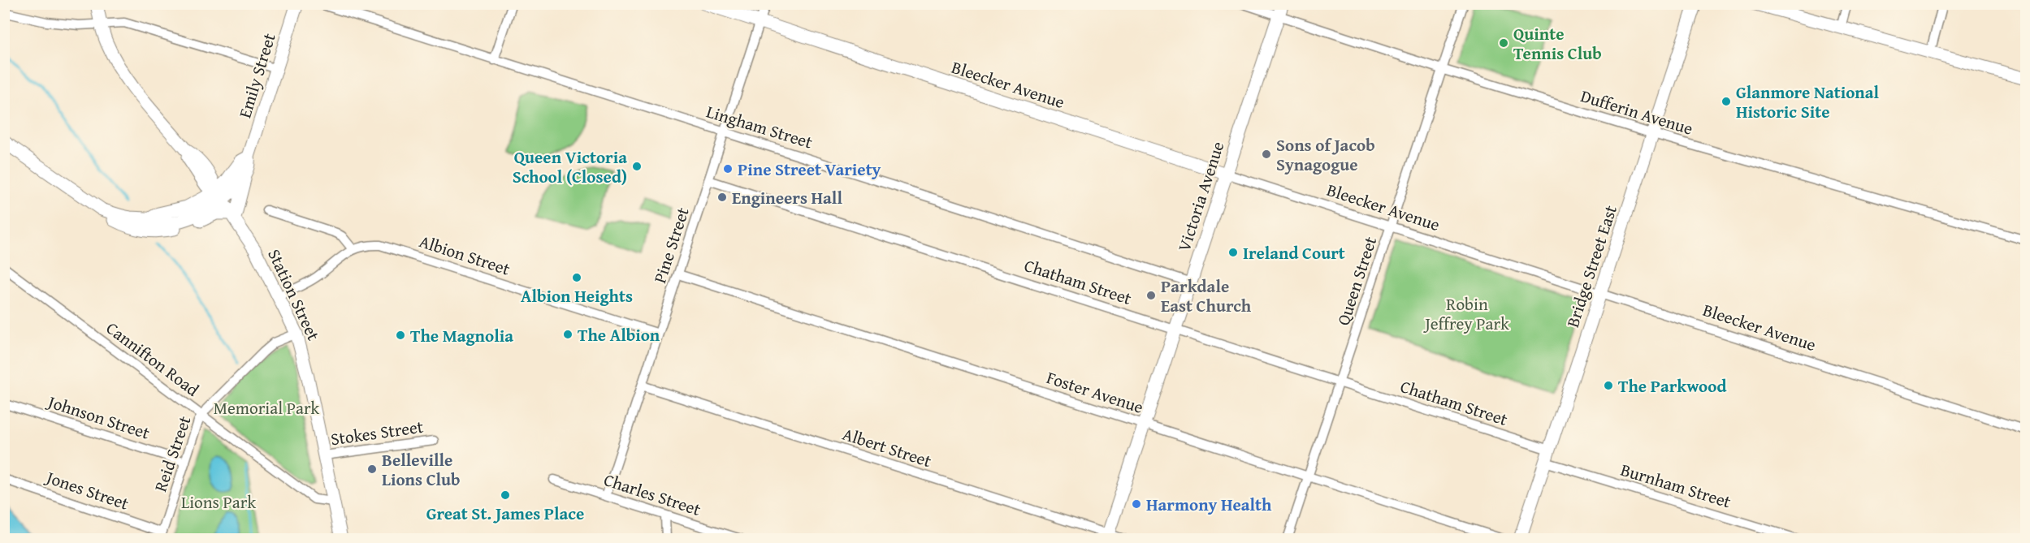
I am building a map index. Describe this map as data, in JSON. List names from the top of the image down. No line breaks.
{"streets":{"street":["Emily Street","Bleecker Avenue","Dufferin Avenue","Lingham Street","Victoria Avenue","Pine Street","Albion Street","Bridge Street East","Queen Street","Chatham Street","Station Street","Cannifton Road","Foster Avenue","Johnson Street","Stokes Street","Albert Street","Reid Street","Burnham Street","Jones Street","Charles Street"]},"crossings":[["Emily Street","Station Street"],["Bleecker Avenue","Victoria Avenue"],["Bleecker Avenue","Pine Street"],["Bleecker Avenue","Bridge Street East"],["Bleecker Avenue","Queen Street"],["Dufferin Avenue","Victoria Avenue"],["Dufferin Avenue","Bridge Street East"],["Dufferin Avenue","Queen Street"],["Lingham Street","Victoria Avenue"],["Lingham Street","Pine Street"],["Victoria Avenue","Chatham Street"],["Victoria Avenue","Foster Avenue"],["Victoria Avenue","Albert Street"],["Pine Street","Albion Street"],["Pine Street","Chatham Street"],["Pine Street","Foster Avenue"],["Pine Street","Albert Street"],["Pine Street","Charles Street"],["Bridge Street East","Chatham Street"],["Bridge Street East","Burnham Street"],["Queen Street","Chatham Street"],["Queen Street","Foster Avenue"],["Station Street","Cannifton Road"],["Station Street","Stokes Street"],["Station Street","Reid Street"],["Cannifton Road","Reid Street"],["Johnson Street","Reid Street"],["Reid Street","Jones Street"]],"parks":["Robin Jeffrey Park","Memorial Park","Lions Park"],"places":["Quinte Tennis Club","Glanmore National Historic Site","Sons of Jacob Synagogue","Queen Victoria School (Closed)","Pine Street Variety","Engineers Hall","Ireland Court","Albion Heights","Parkdale East Church","The Albion","The Magnolia","The Parkwood","Belleville Lions Club","Great St. James Place","Harmony Health"]}
